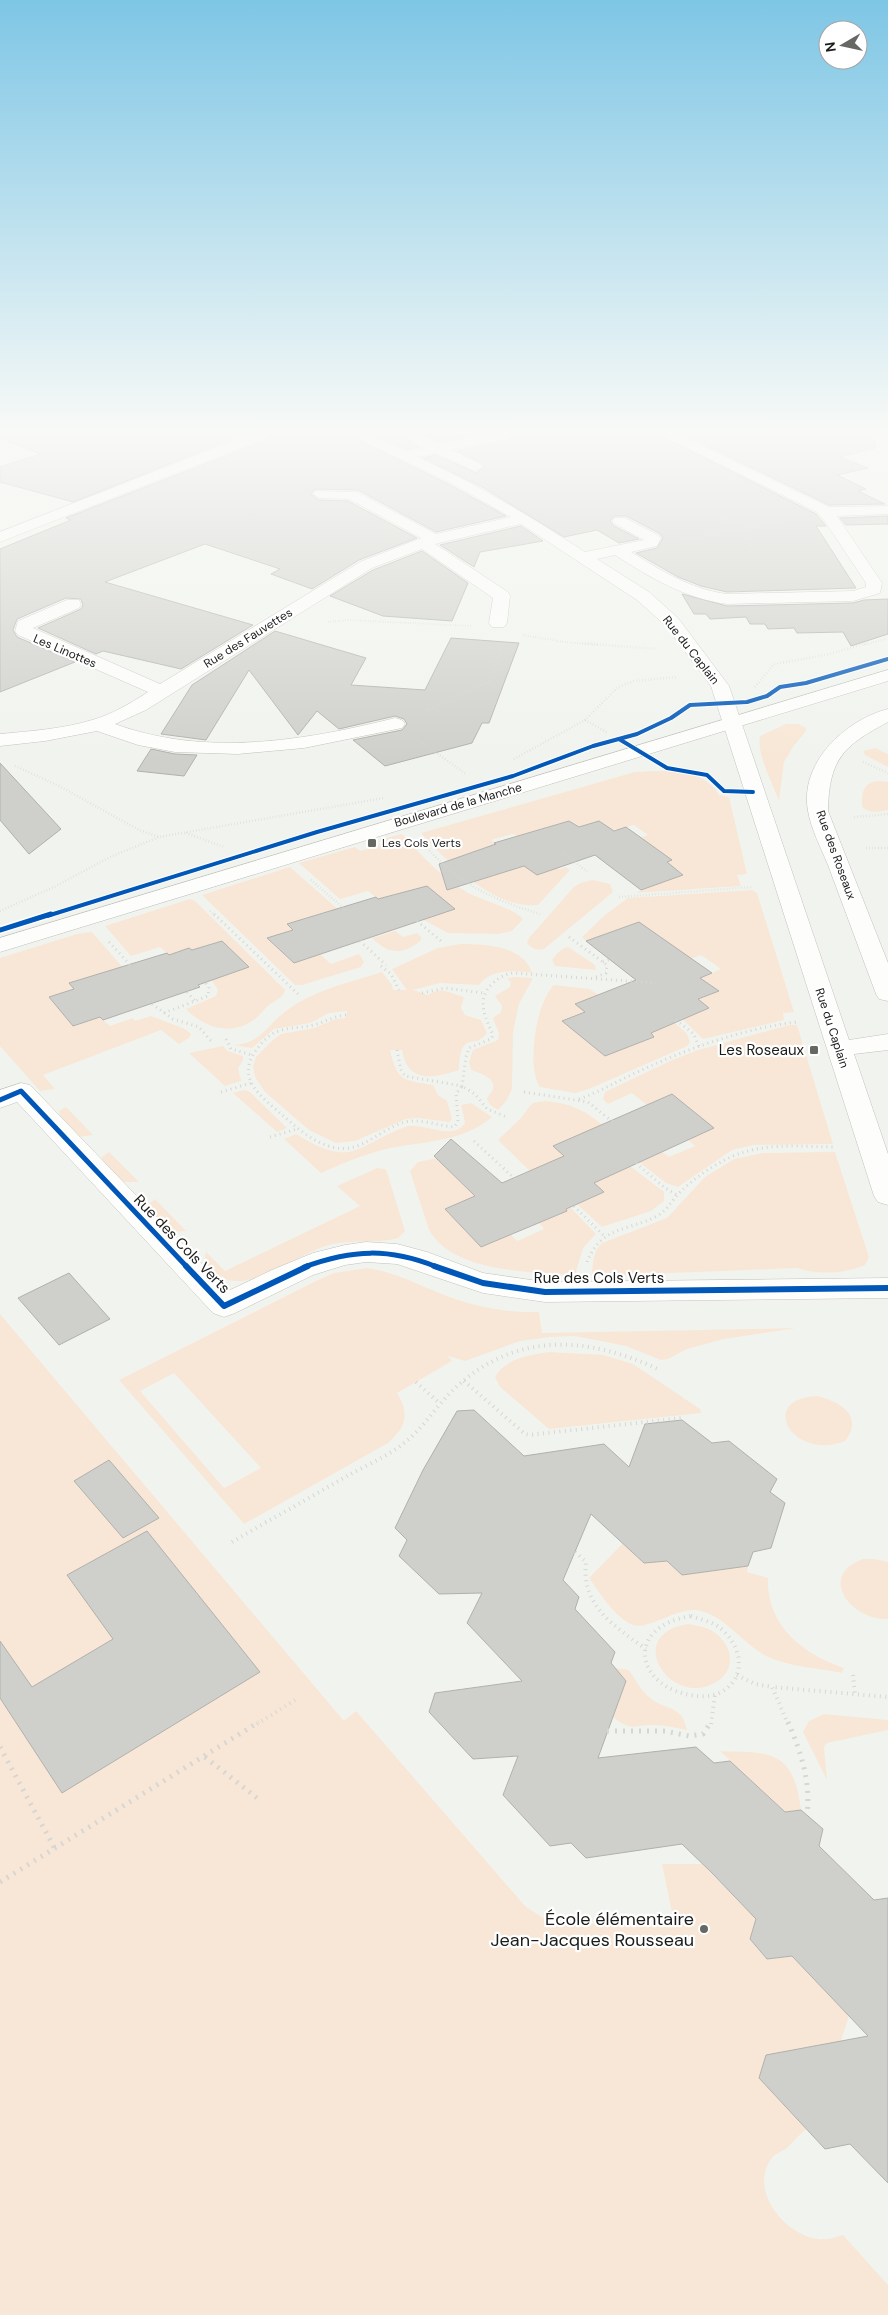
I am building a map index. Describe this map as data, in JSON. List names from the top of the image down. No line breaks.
{"streets":{"street":["Rue des Fauvettes","Rue du Caplain","Les Linottes","Boulevard de la Manche","Rue des Roseaux","Rue des Cols Verts"]},"crossings":[["Rue des Fauvettes","Les Linottes"],["Rue du Caplain","Boulevard de la Manche"]],"places":{"transit":["Les Cols Verts","Les Roseaux"],"other":["École élémentaire Jean-Jacques Rousseau"]},"north":"left"}
